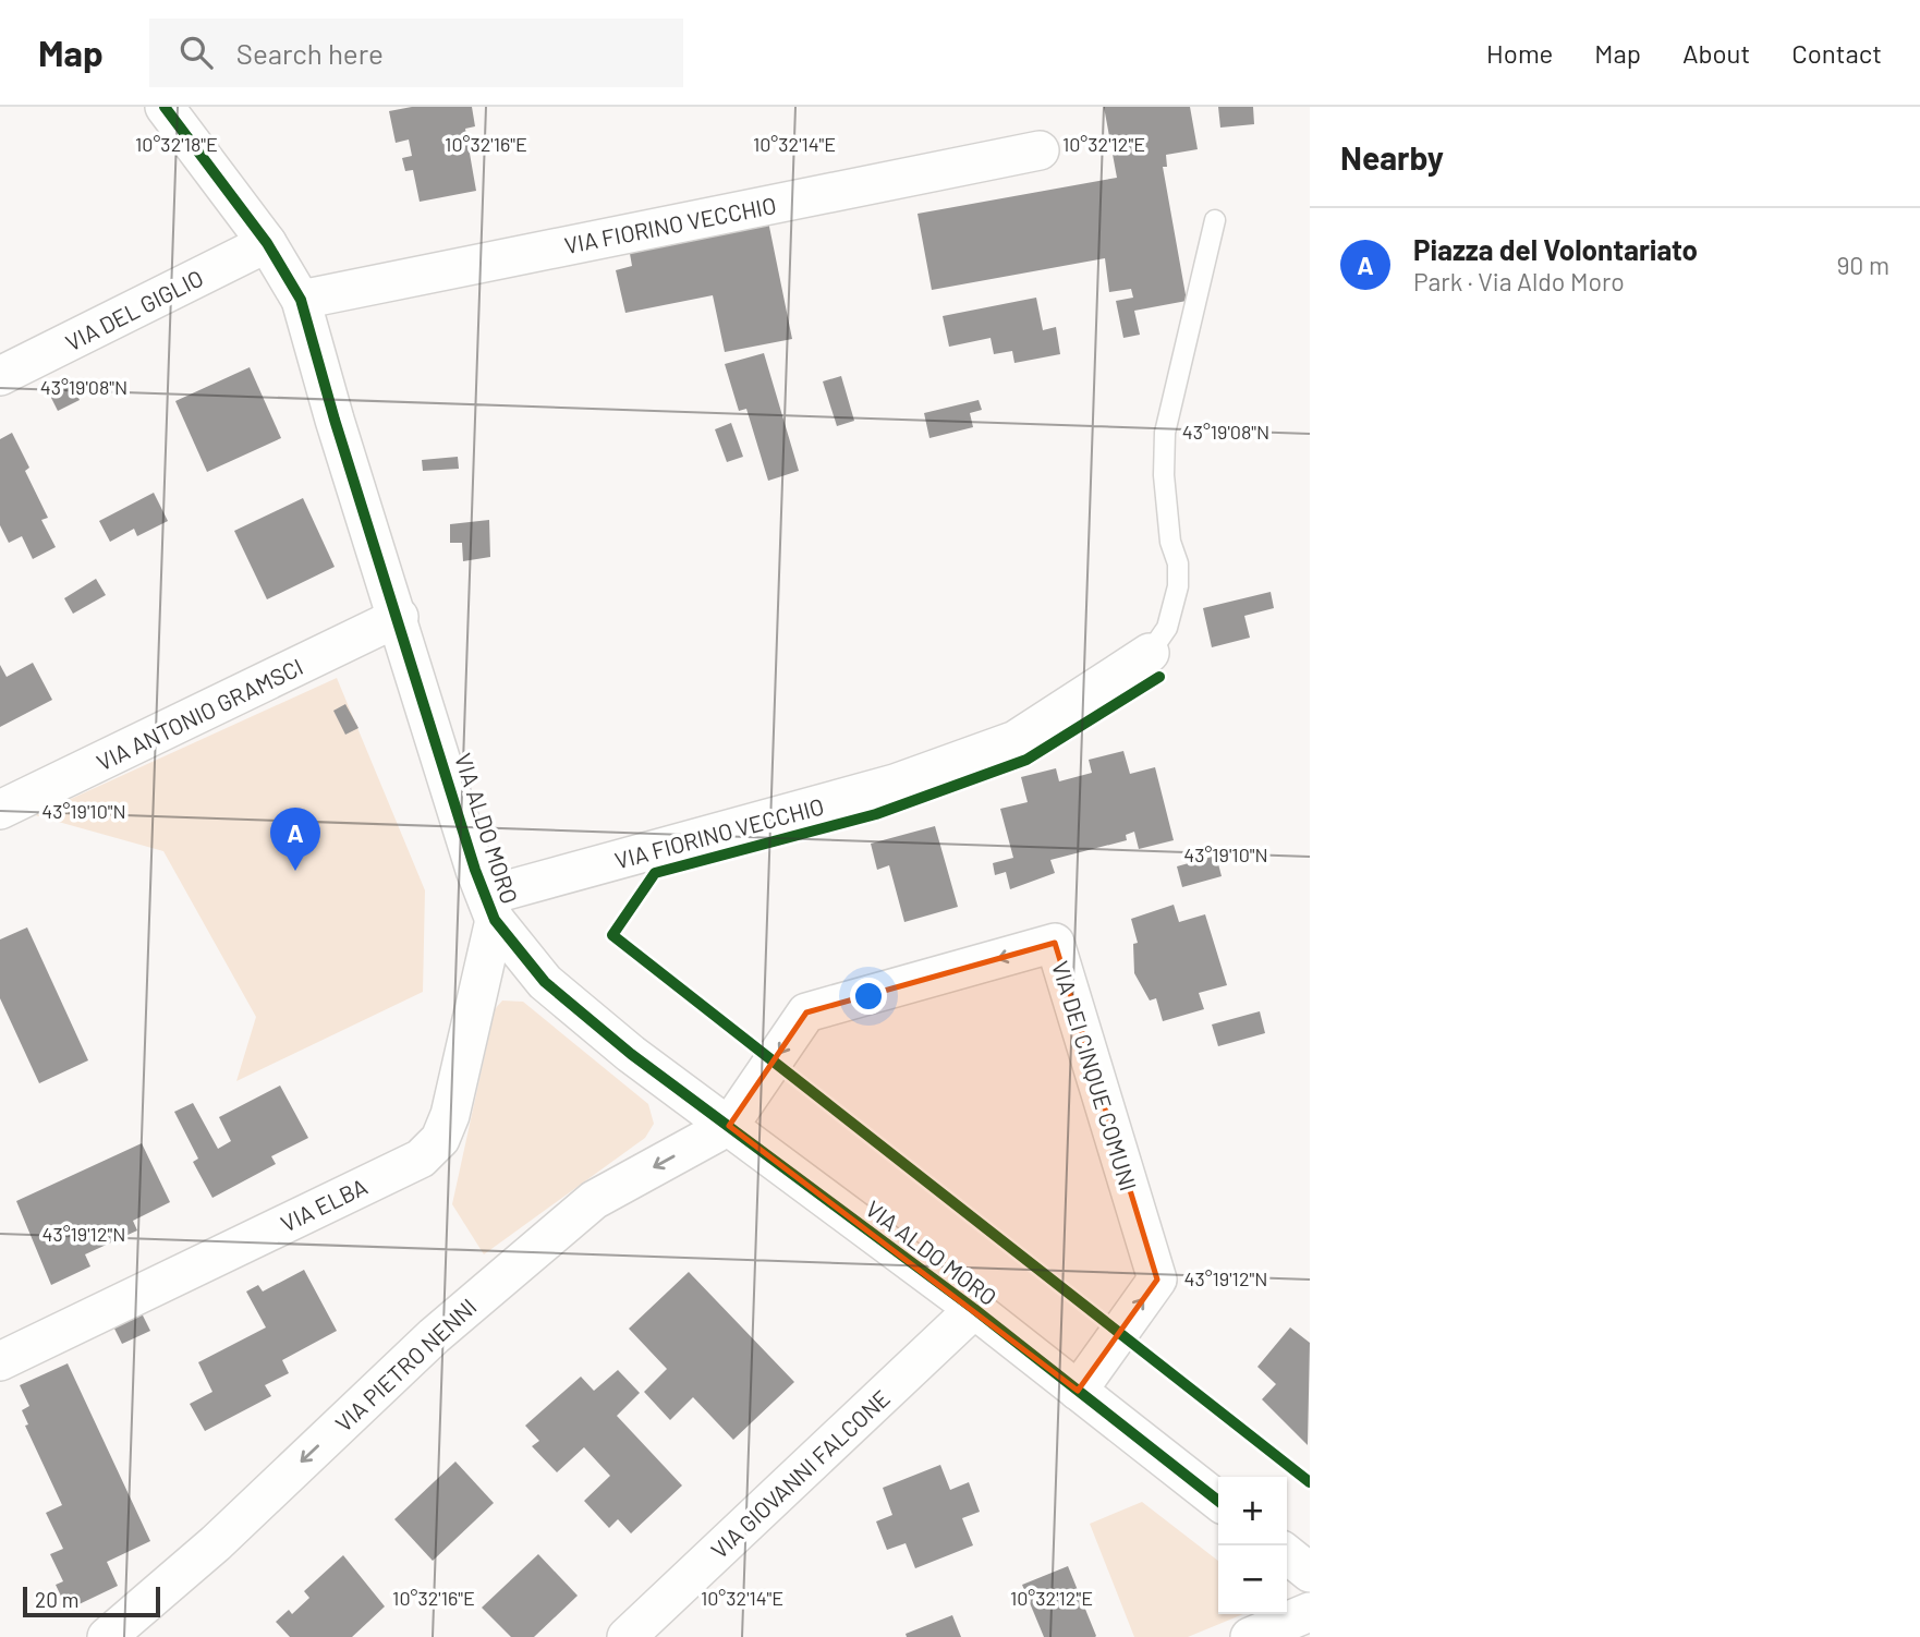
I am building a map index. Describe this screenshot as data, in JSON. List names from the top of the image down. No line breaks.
{"streets":{"street":["VIA FIORINO VECCHIO","VIA DEL GIGLIO","VIA ANTONIO GRAMSCI","VIA ALDO MORO","VIA DEI CINQUE COMUNI","VIA ELBA","VIA PIETRO NENNI","VIA GIOVANNI FALCONE"]},"crossings":[["VIA FIORINO VECCHIO","VIA ALDO MORO"],["VIA FIORINO VECCHIO","VIA ELBA"],["VIA DEL GIGLIO","VIA ALDO MORO"],["VIA ANTONIO GRAMSCI","VIA ALDO MORO"],["VIA ALDO MORO","VIA DEI CINQUE COMUNI"],["VIA ALDO MORO","VIA ELBA"],["VIA ALDO MORO","VIA PIETRO NENNI"],["VIA ALDO MORO","VIA GIOVANNI FALCONE"],["VIA DEI CINQUE COMUNI","VIA PIETRO NENNI"]],"one_way":["VIA PIETRO NENNI"],"scale_bar":"20 m","page":{"header":"Map","search":"Search here","nav":["Home","Map","About","Contact"],"heading":"Nearby","list":[{"mark":"A","name":"Piazza del Volontariato","note":"Park · Via Aldo Moro","value":"90 m"}],"pins":"A","map_buttons":["+","−"],"scale":"20 m"},"coordinates":["10°32'18\"E","10°32'16\"E","10°32'14\"E","10°32'12\"E","43°19'08\"N","43°19'10\"N","43°19'12\"N"]}
